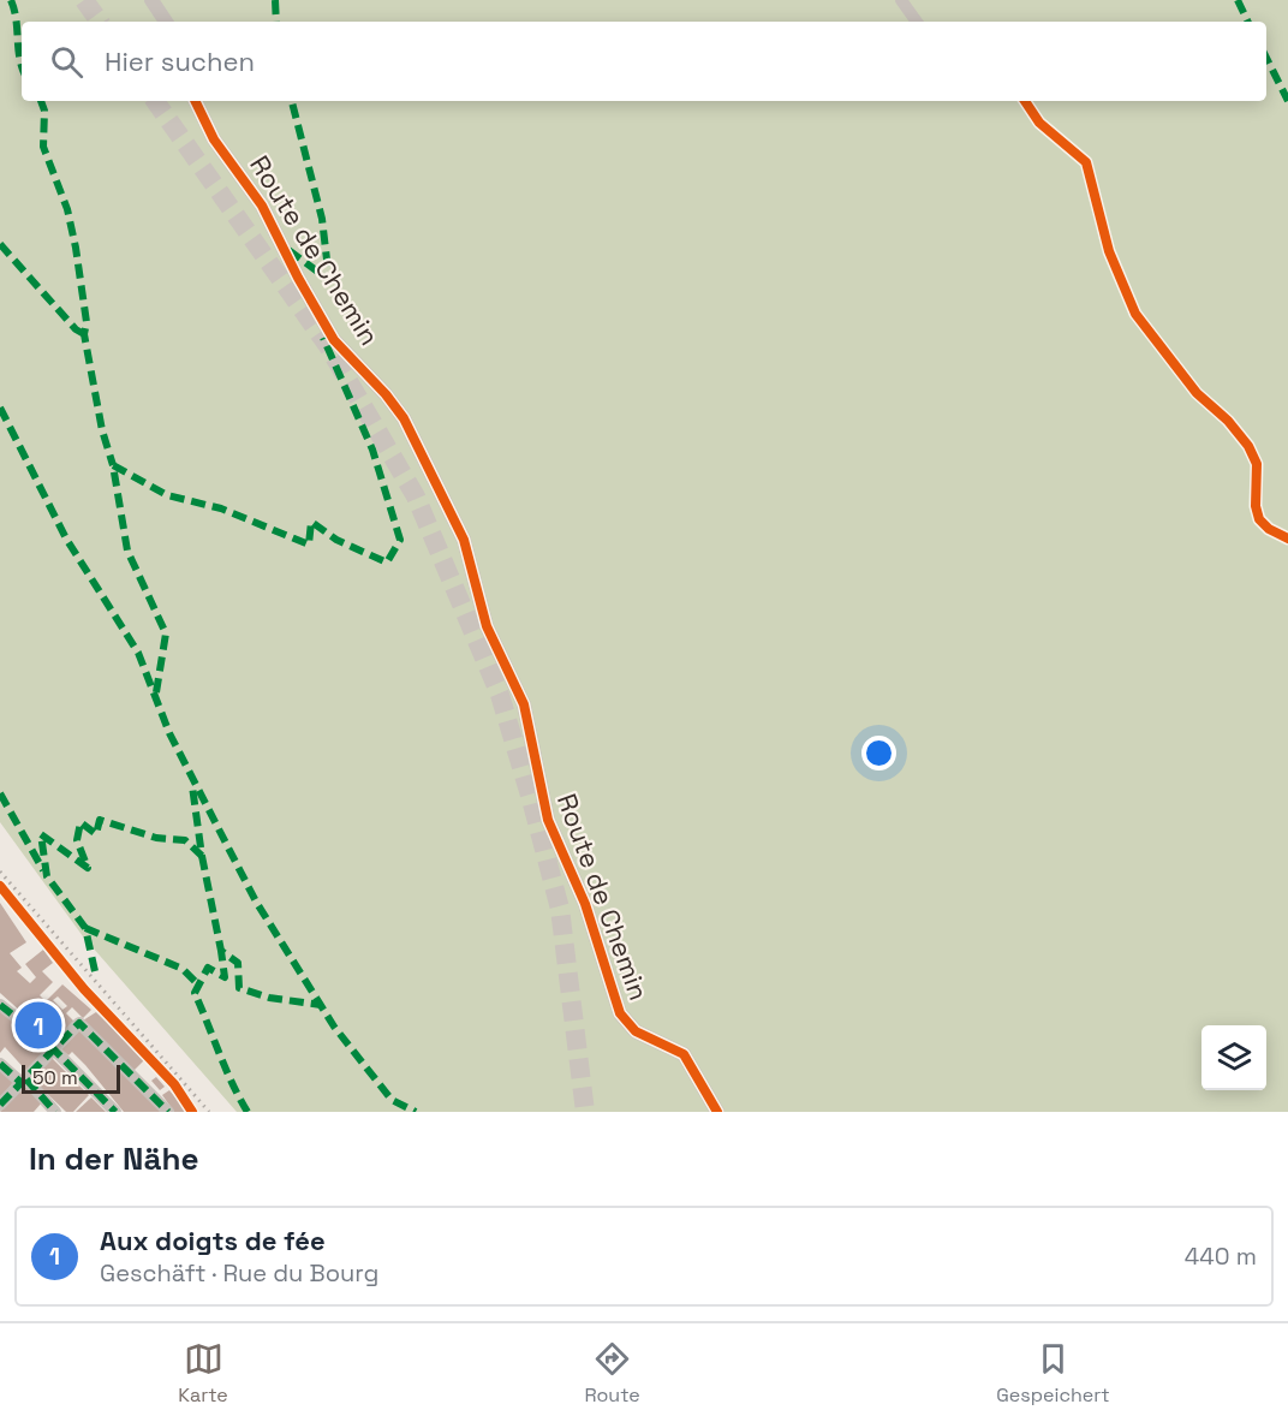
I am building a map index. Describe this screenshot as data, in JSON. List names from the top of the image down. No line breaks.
{"streets":{"street":["Route de Chemin"]},"scale_bar":"50 m","page":{"search":"Hier suchen","pins":"1","scale":"50 m","heading":"In der Nähe","list":[{"mark":"1","name":"Aux doigts de fée","note":"Geschäft · Rue du Bourg","value":"440 m"}],"nav":["Karte","Route","Gespeichert"]}}
